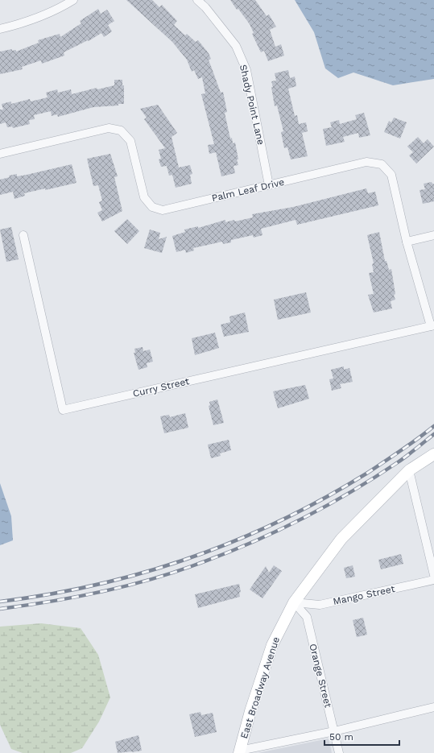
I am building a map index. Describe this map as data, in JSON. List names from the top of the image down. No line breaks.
{"streets":{"main road":["East Broadway Avenue"],"street":["Shady Point Lane","Palm Leaf Drive","Curry Street","Mango Street","Orange Street"]},"crossings":[["Shady Point Lane","Palm Leaf Drive"],["Palm Leaf Drive","Curry Street"],["Mango Street","Orange Street"],["Mango Street","East Broadway Avenue"],["Orange Street","East Broadway Avenue"]],"scale_bar":"50 m"}
